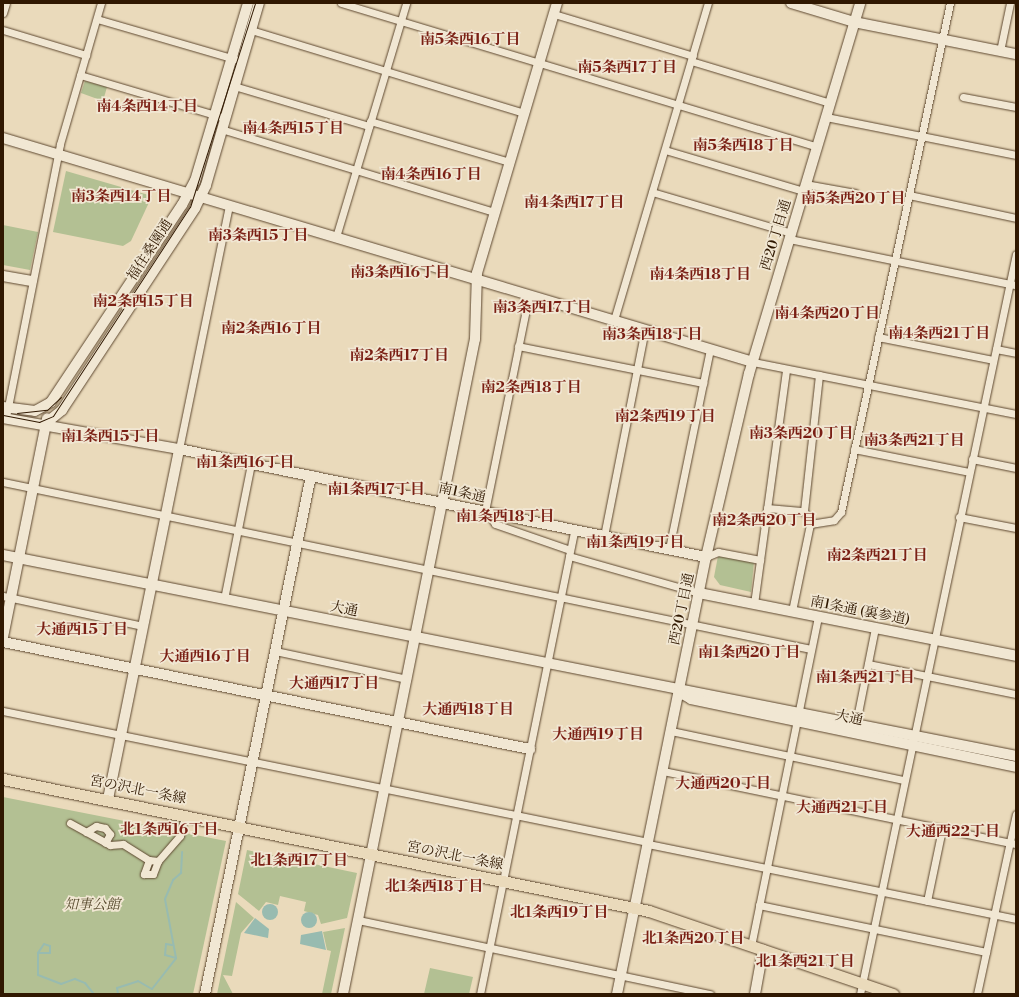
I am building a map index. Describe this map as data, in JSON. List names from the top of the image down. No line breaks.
{"streets":{"main road":["宮の沢北一条線"],"street":["西20丁目通","福住桑園通","南1条通","大通","南1条通 (裏参道)"]},"crossings":[["西20丁目通","南1条通"],["西20丁目通","大通"],["西20丁目通","南1条通 (裏参道)"],["西20丁目通","宮の沢北一条線"],["福住桑園通","南1条通"]],"districts":["南5条西16丁目","南5条西17丁目","南4条西14丁目","南4条西15丁目","南5条西18丁目","南4条西16丁目","南3条西14丁目","南5条西20丁目","南4条西17丁目","南3条西15丁目","南3条西16丁目","南4条西18丁目","南2条西15丁目","南3条西17丁目","南4条西20丁目","南2条西16丁目","南4条西21丁目","南3条西18丁目","南2条西17丁目","南2条西18丁目","南2条西19丁目","南3条西20丁目","南1条西15丁目","南3条西21丁目","南1条西16丁目","南1条西17丁目","南1条西18丁目","南2条西20丁目","南1条西19丁目","南2条西21丁目","大通西15丁目","南1条西20丁目","大通西16丁目","南1条西21丁目","大通西17丁目","大通西18丁目","大通西19丁目","大通西20丁目","大通西21丁目","北1条西16丁目","大通西22丁目","北1条西17丁目","北1条西18丁目","北1条西19丁目","北1条西20丁目","北1条西21丁目"],"parks":["知事公館"]}
